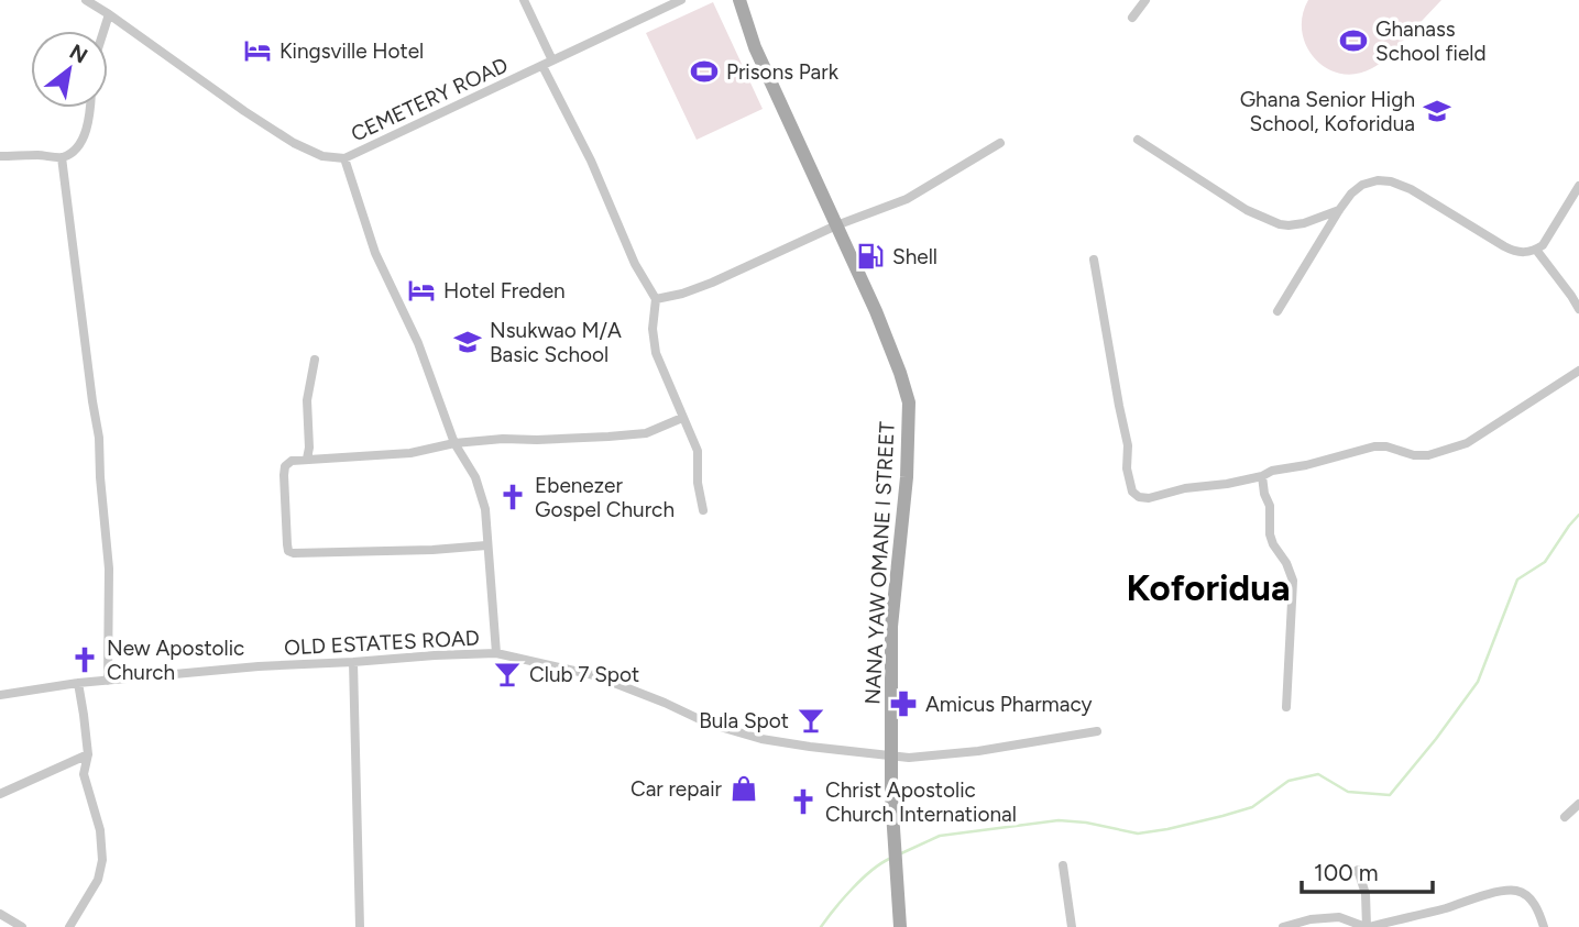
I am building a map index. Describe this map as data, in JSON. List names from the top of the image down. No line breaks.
{"streets":{"main road":["NANA YAW OMANE I STREET"],"street":["CEMETERY ROAD","OLD ESTATES ROAD"]},"crossings":[["NANA YAW OMANE I STREET","OLD ESTATES ROAD"]],"districts":["Koforidua"],"places":{"sports":["Ghanass School field","Prisons Park"],"hotel":["Kingsville Hotel","Hotel Freden"],"school or university":["Ghana Senior High School, Koforidua","Nsukwao M/A Basic School"],"fuel station":["Shell"],"church":["Ebenezer Gospel Church","New Apostolic Church","Christ Apostolic Church International"],"bar":["Club 7 Spot","Bula Spot"],"pharmacy":["Amicus Pharmacy"],"shop":["Car repair"]},"scale_bar":"100 m","north":"top right"}
